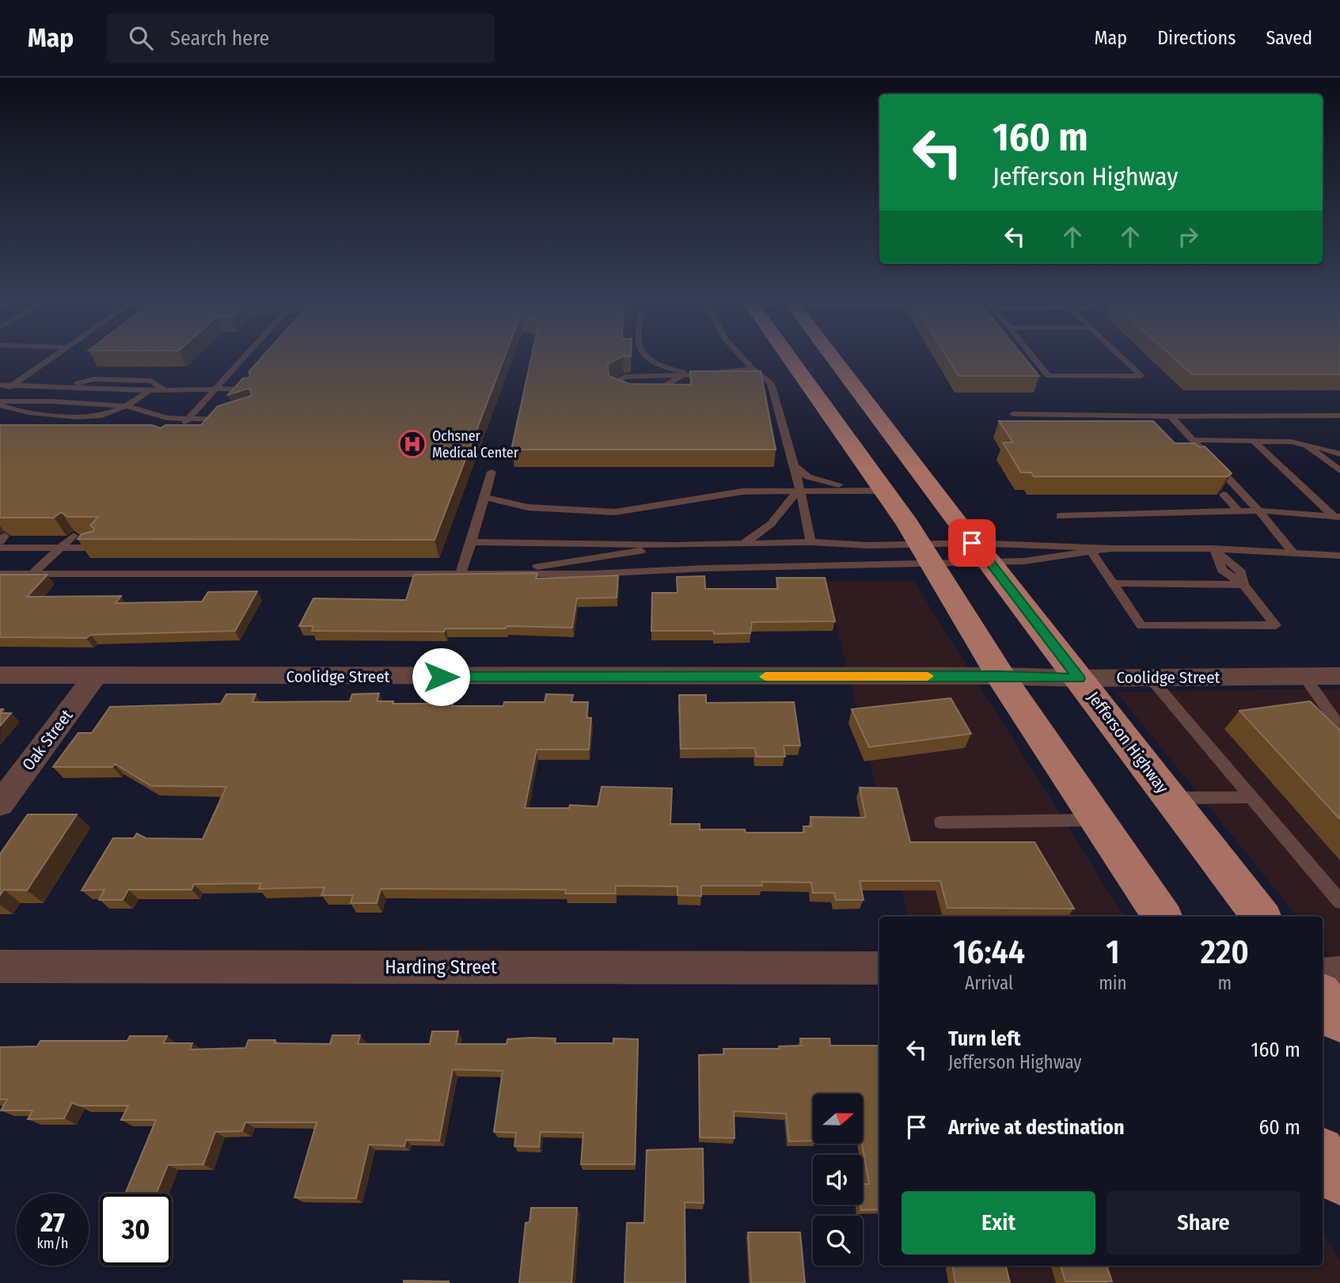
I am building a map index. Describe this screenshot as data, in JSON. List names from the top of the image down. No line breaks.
{"streets":{"main road":["Jefferson Highway"],"street":["Coolidge Street","Oak Street","Harding Street"]},"crossings":[["Coolidge Street","Oak Street"],["Coolidge Street","Jefferson Highway"]],"places":{"hospital":["Ochsner Medical Center"]},"north":"right","page":{"header":"Map","search":"Search here","nav":["Map","Directions","Saved"],"turn":["160 m","Jefferson Highway"],"eta":["16:44","Arrival","1","min","220","m"],"list":[{"name":"Turn left","note":"Jefferson Highway","value":"160 m"},{"name":"Arrive at destination","value":"60 m"}],"buttons":["Exit","Share"],"speed":"27 km/h","limit":"30"}}
